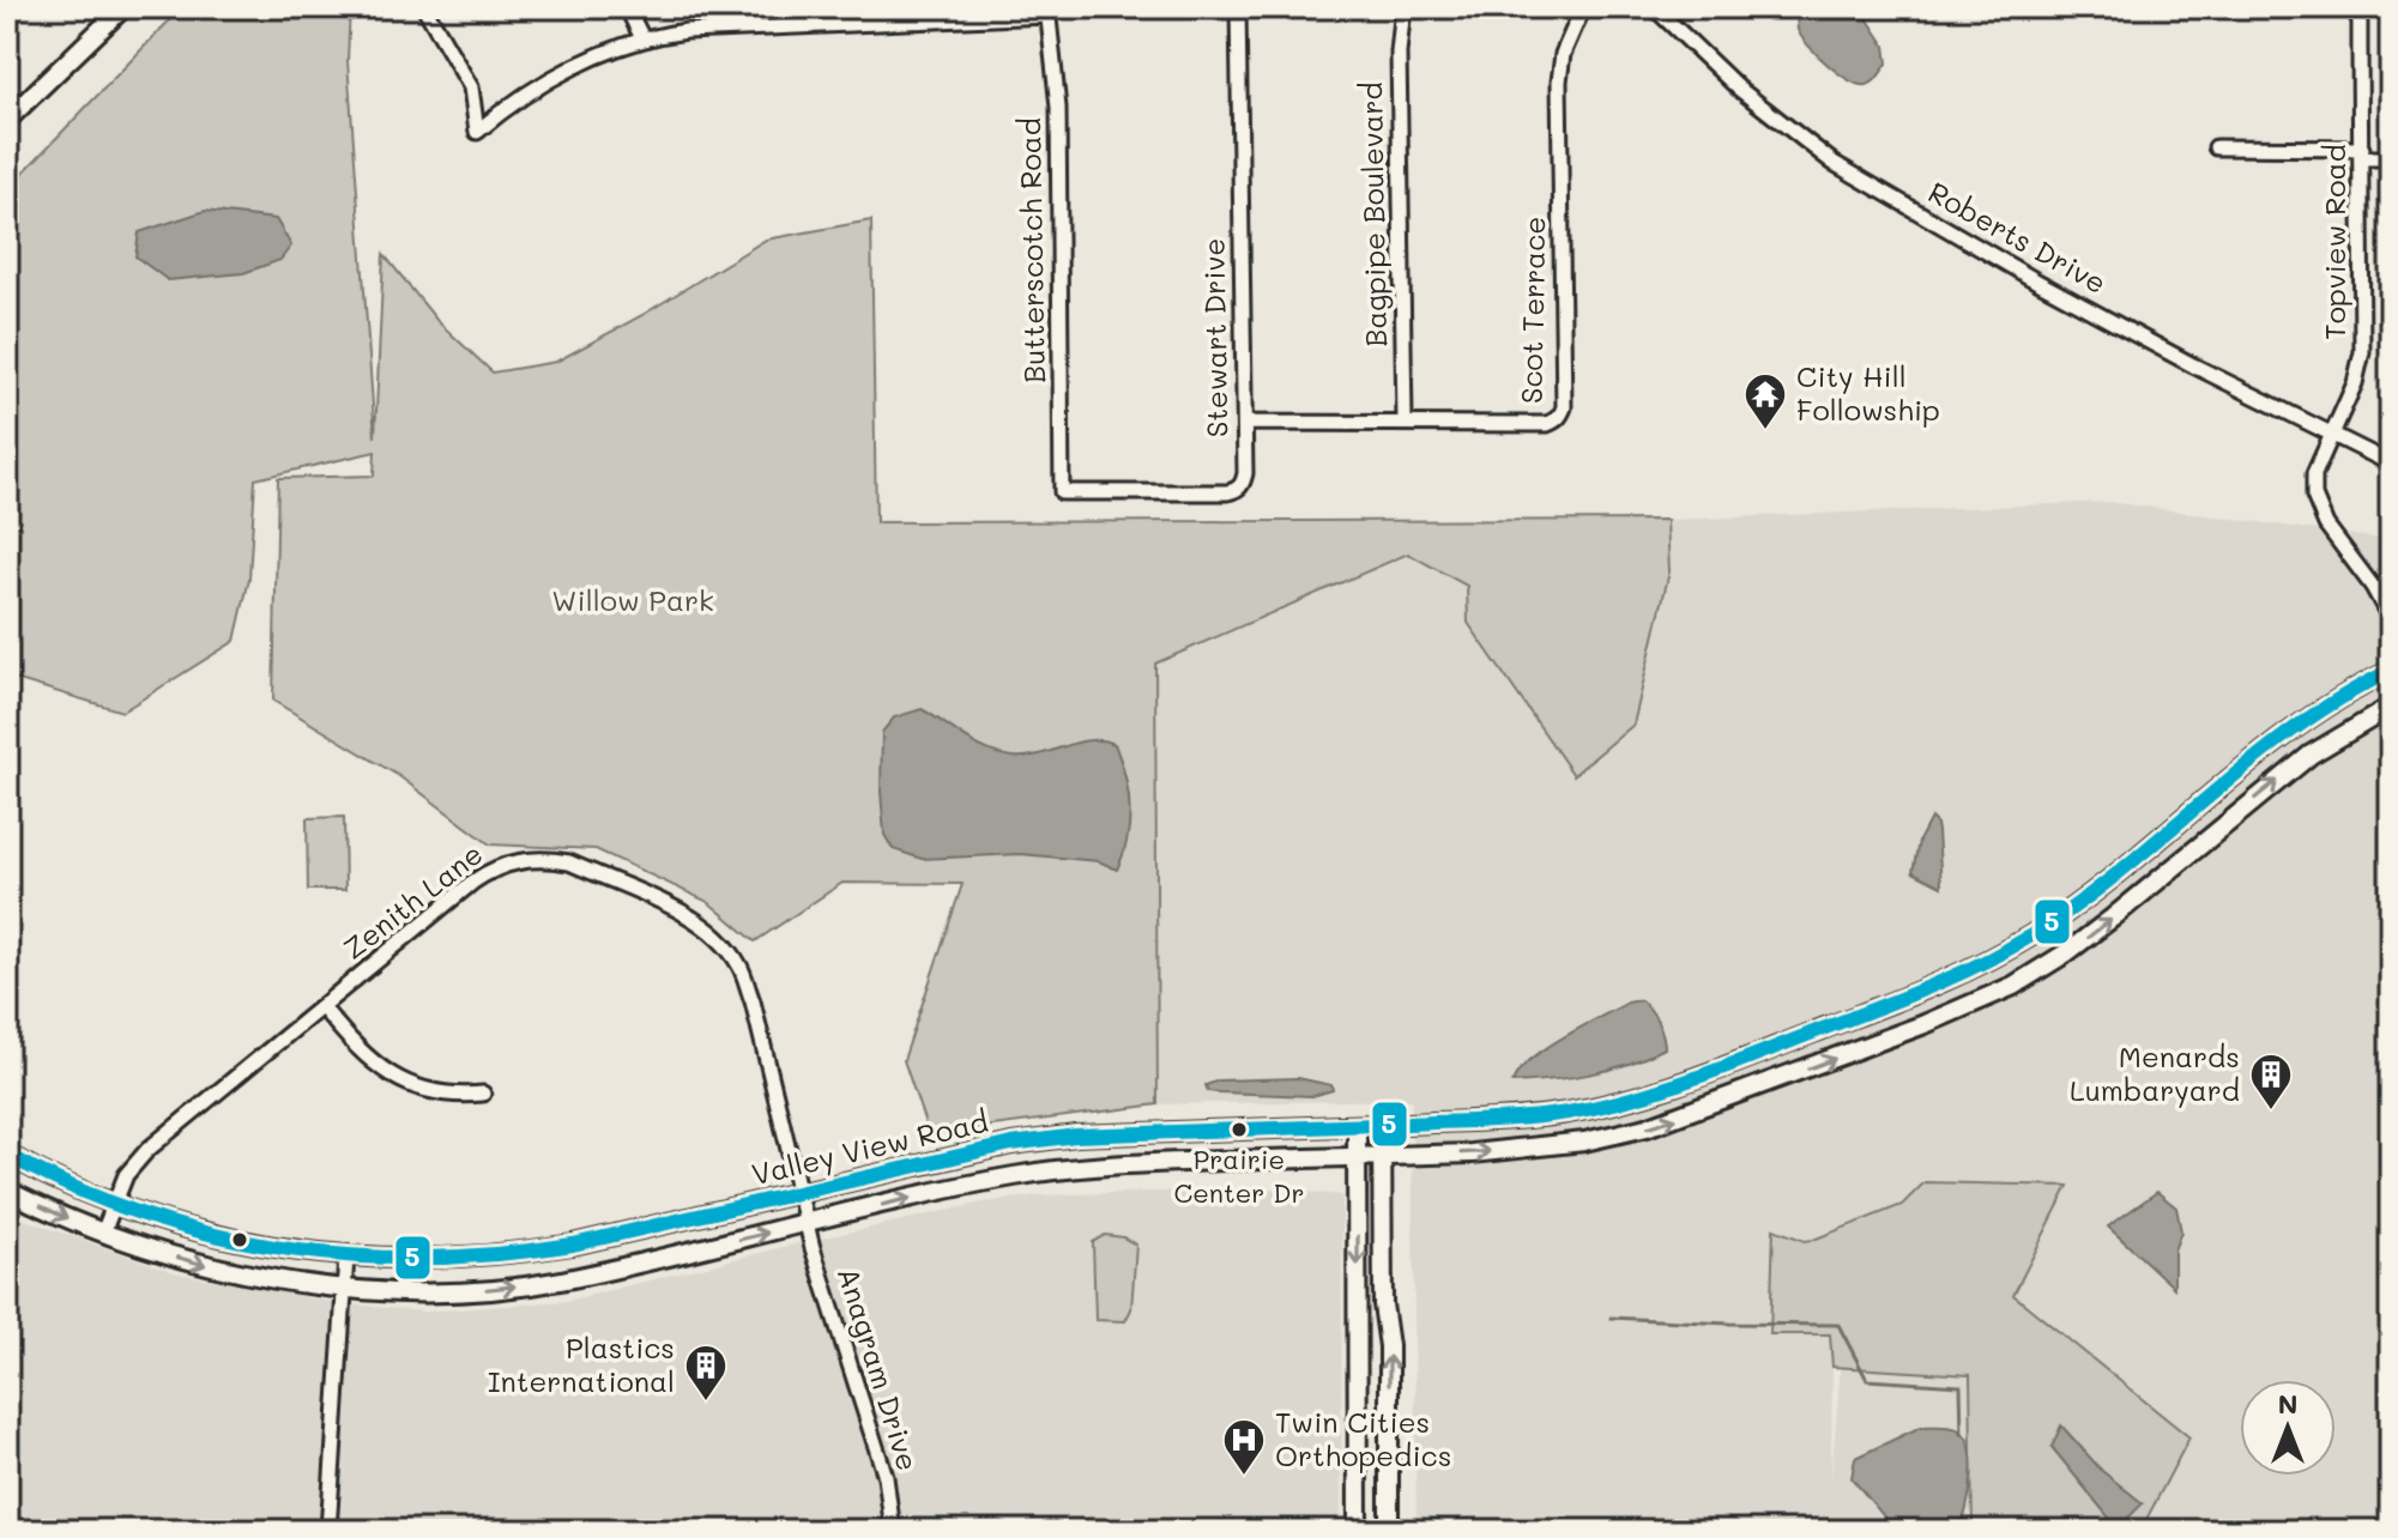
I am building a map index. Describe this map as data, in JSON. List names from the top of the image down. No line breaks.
{"streets":{"main road":["Valley View Road"],"street":["Bagpipe Boulevard","Roberts Drive","Topview Road","Butterscotch Road","Scot Terrace","Stewart Drive","Zenith Lane","Anagram Drive"]},"crossings":[["Bagpipe Boulevard","Scot Terrace"],["Roberts Drive","Topview Road"],["Butterscotch Road","Stewart Drive"],["Scot Terrace","Stewart Drive"],["Zenith Lane","Valley View Road"],["Zenith Lane","Anagram Drive"],["Valley View Road","Anagram Drive"]],"parks":["Willow Park"],"places":{"temple":["City Hill Followship"],"building":["Menards Lumbaryard","Plastics International"],"other":["Prairie Center Dr"],"hospital":["Twin Cities Orthopedics"]},"lines":["transit line 5"],"north":"top"}
